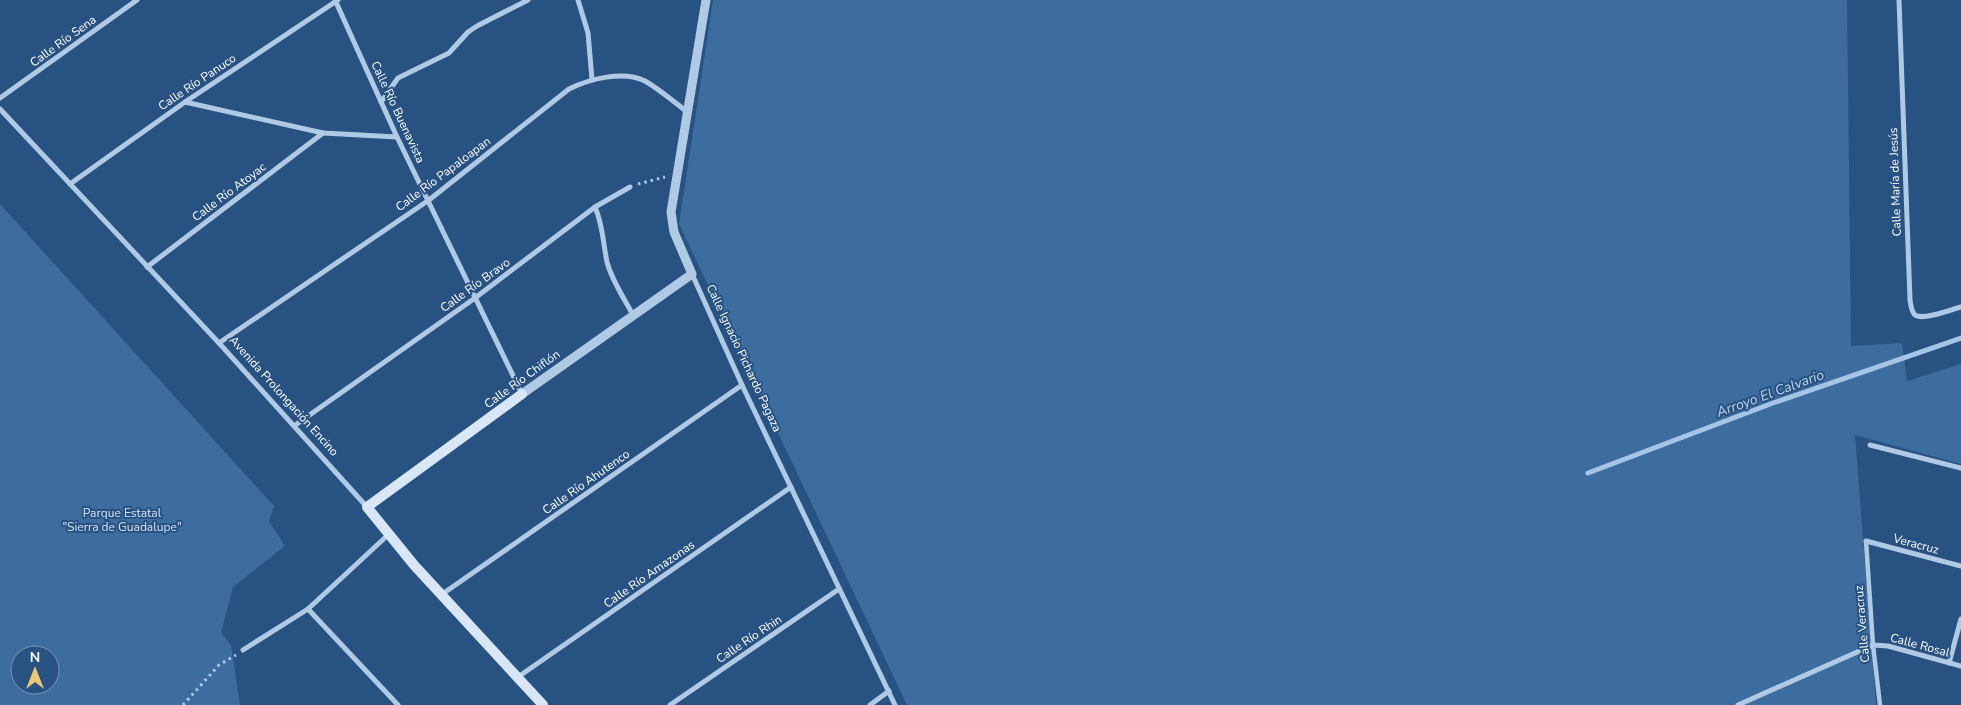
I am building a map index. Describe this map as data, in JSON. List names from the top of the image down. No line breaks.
{"streets":{"main road":["Calle Río Chiflón","Avenida Prolongación Encino"],"street":["Calle Río Sena","Calle Río Panuco","Calle Río Buenavista","Calle Río Papaloapan","Calle María de Jesús","Calle Río Atoyac","Calle Río Bravo","Calle Ignacio Pichardo Pagaza","Calle Río Ahutenco","Veracruz","Calle Río Amazonas","Calle Veracruz","Calle Río Rhin","Calle Rosal"]},"crossings":[["Calle Río Panuco","Calle Río Buenavista"],["Calle Río Panuco","Avenida Prolongación Encino"],["Calle Río Buenavista","Calle Río Papaloapan"],["Calle Río Buenavista","Calle Río Bravo"],["Calle Río Buenavista","Calle Río Chiflón"],["Calle Río Papaloapan","Calle Ignacio Pichardo Pagaza"],["Calle Río Papaloapan","Avenida Prolongación Encino"],["Calle Río Atoyac","Avenida Prolongación Encino"],["Calle Río Bravo","Avenida Prolongación Encino"],["Calle Ignacio Pichardo Pagaza","Calle Río Chiflón"],["Calle Ignacio Pichardo Pagaza","Calle Río Ahutenco"],["Calle Ignacio Pichardo Pagaza","Calle Río Amazonas"],["Calle Ignacio Pichardo Pagaza","Calle Río Rhin"],["Calle Río Chiflón","Avenida Prolongación Encino"],["Avenida Prolongación Encino","Calle Río Ahutenco"],["Avenida Prolongación Encino","Calle Río Amazonas"],["Veracruz","Calle Veracruz"],["Calle Veracruz","Calle Rosal"]],"water":["Arroyo El Calvario"],"parks":["Parque Estatal \"Sierra de Guadalupe\""],"north":"top"}
